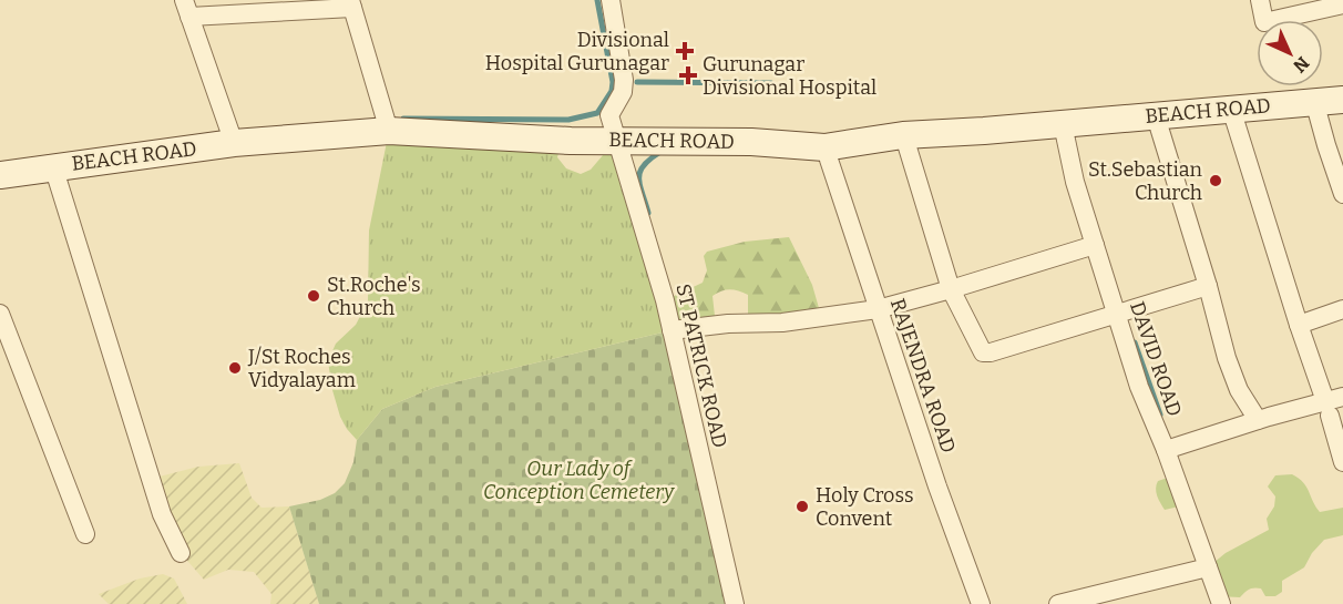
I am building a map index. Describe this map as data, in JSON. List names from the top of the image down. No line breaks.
{"streets":{"main road":["BEACH ROAD"],"street":["DAVID ROAD","ST PATRICK ROAD","RAJENDRA ROAD"]},"crossings":[["BEACH ROAD","DAVID ROAD"],["BEACH ROAD","ST PATRICK ROAD"]],"parks":["Our Lady of Conception Cemetery"],"places":{"health":["Divisional Hospital Gurunagar","Gurunagar Divisional Hospital"],"other":["St.Sebastian Church","St.Roche's Church","J/St Roches Vidyalayam","Holy Cross Convent"]},"north":"bottom right"}
